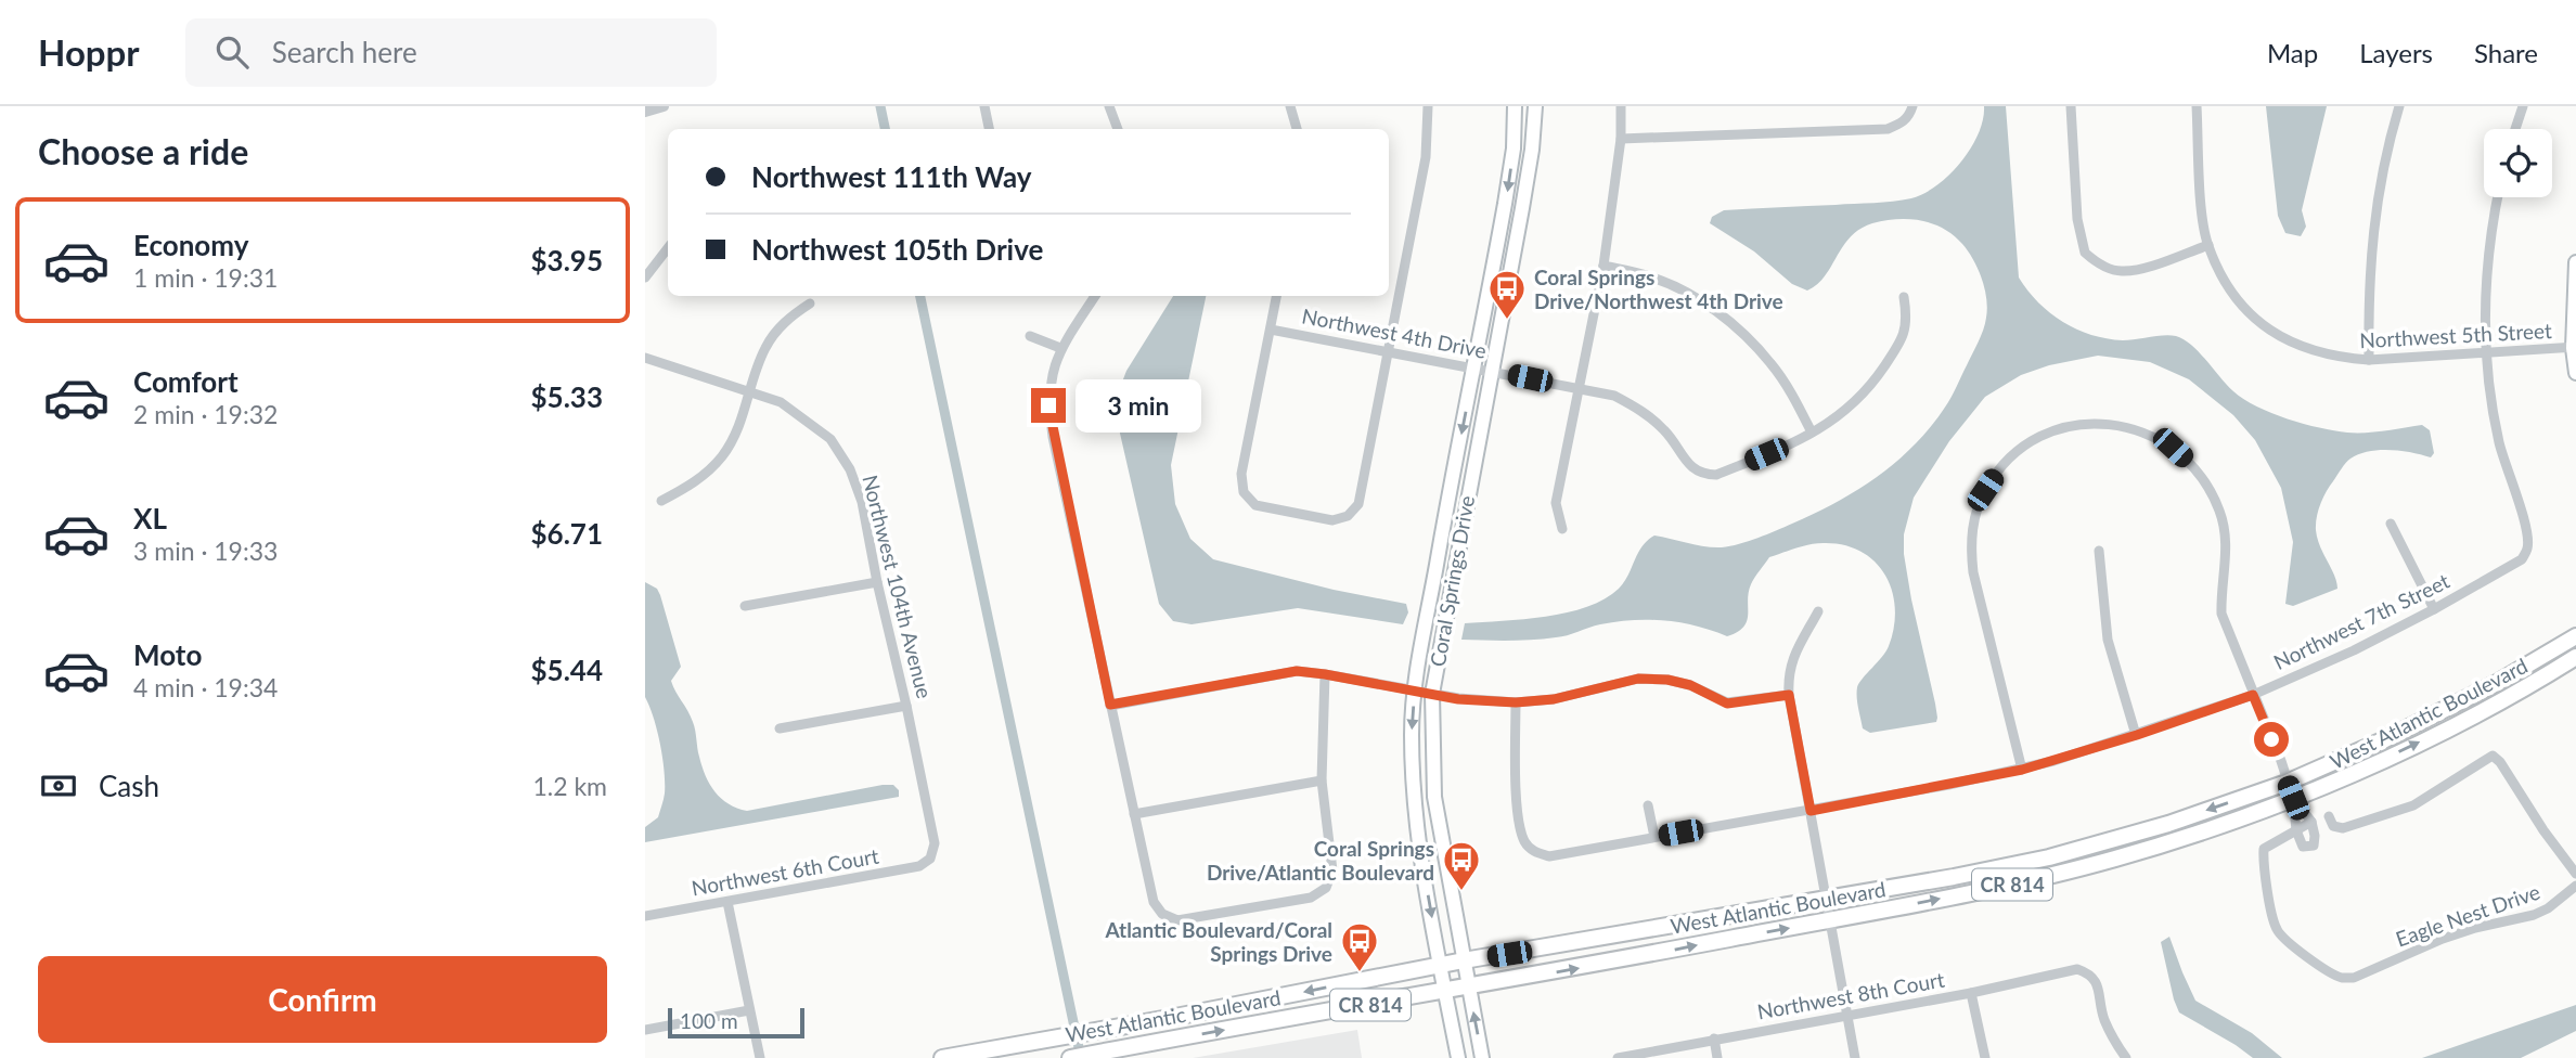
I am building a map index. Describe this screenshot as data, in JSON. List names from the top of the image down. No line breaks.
{"streets":{"main road":["Coral Springs Drive","West Atlantic Boulevard","CR 814"],"street":["Northwest 4th Drive","Northwest 5th Street","Northwest 104th Avenue","Northwest 7th Street","Northwest 6th Court","Eagle Nest Drive","Northwest 8th Court"]},"crossings":[["Northwest 4th Drive","Coral Springs Drive"],["Northwest 5th Street","Northwest 7th Street"],["Coral Springs Drive","West Atlantic Boulevard"],["Northwest 104th Avenue","Northwest 6th Court"]],"places":{"bus stop":["Coral Springs Drive/Northwest 4th Drive","Coral Springs Drive/Atlantic Boulevard","Atlantic Boulevard/Coral Springs Drive"]},"scale_bar":"100 m","page":{"header":"Hoppr","search":"Search here","nav":["Map","Layers","Share"],"heading":"Choose a ride","banner":["Northwest 111th Way","Northwest 105th Drive"],"list":[{"name":"Economy","note":"1 min · 19:31","value":"$3.95"},{"name":"Comfort","note":"2 min · 19:32","value":"$5.33"},{"name":"XL","note":"3 min · 19:33","value":"$6.71"},{"name":"Moto","note":"4 min · 19:34","value":"$5.44"}],"bubble":"3 min","pay":["Cash","1.2 km"],"buttons":"Confirm","scale":"100 m"}}
